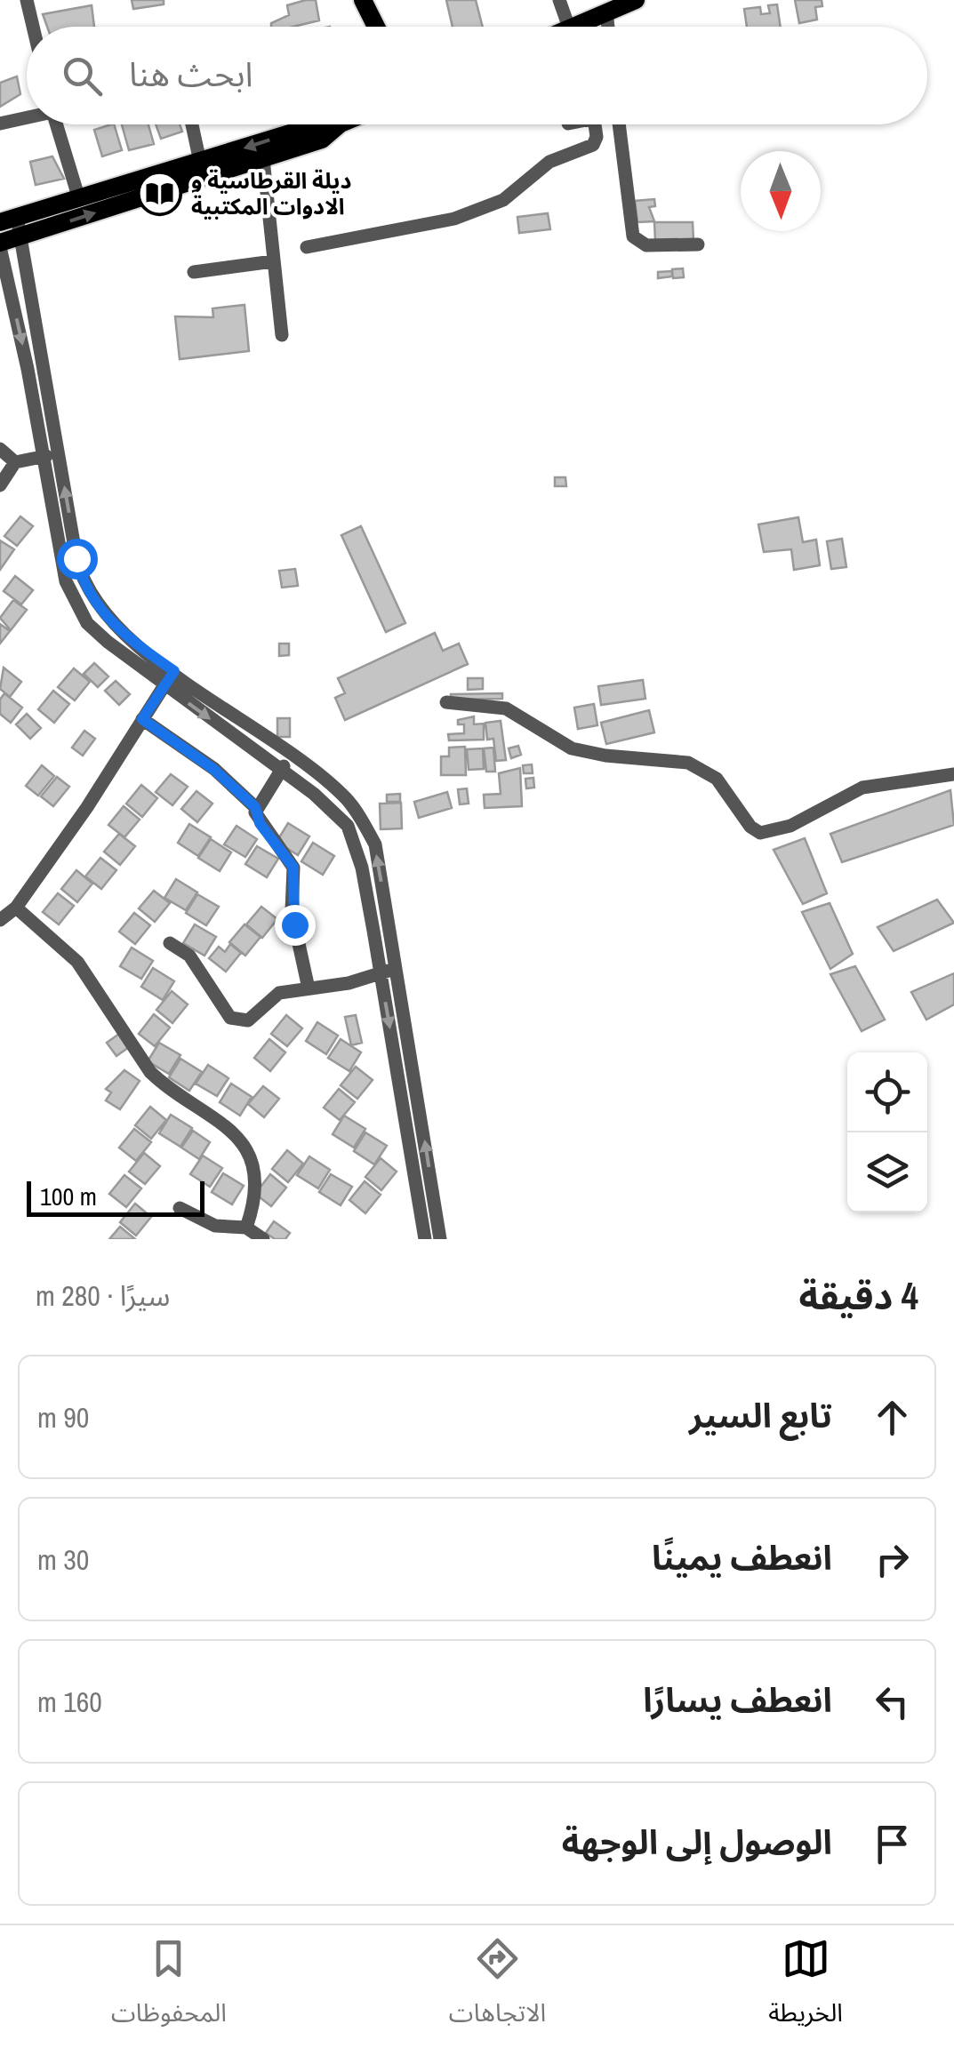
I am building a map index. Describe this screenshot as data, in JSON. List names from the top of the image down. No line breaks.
{"places":{"library":["ديلة القرطاسية و الادوات المكتبية"]},"scale_bar":"100 m","north":"bottom","page":{"search":"ابحث هنا","scale":"100 m","heading":["4 دقيقة","سيرًا · 280 m"],"list":[["تابع السير","90 m"],["انعطف يمينًا","30 m"],["انعطف يسارًا","160 m"],"الوصول إلى الوجهة"],"nav":["الخريطة","الاتجاهات","المحفوظات"]}}
